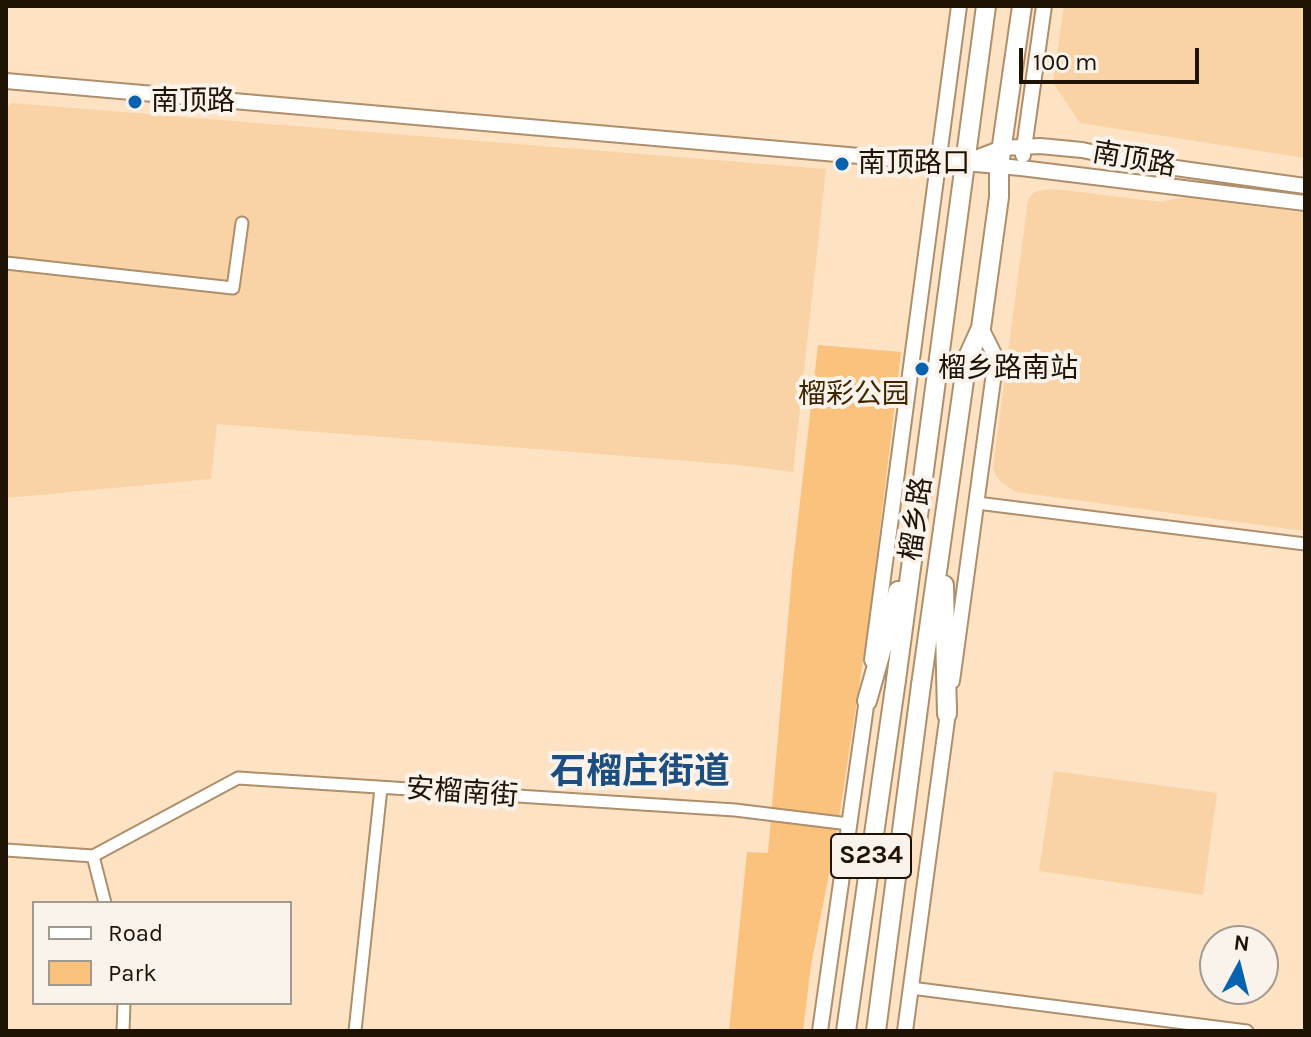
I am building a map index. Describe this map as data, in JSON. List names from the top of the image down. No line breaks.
{"streets":{"main road":["榴乡路","S234"],"street":["南顶路","安榴南街"]},"crossings":[["南顶路","榴乡路"],["榴乡路","安榴南街"]],"districts":["石榴庄街道"],"parks":["榴彩公园"],"places":["南顶路","南顶路口","榴乡路南站"],"legend":["Road","Park"],"scale_bar":"100 m","north":"top"}
